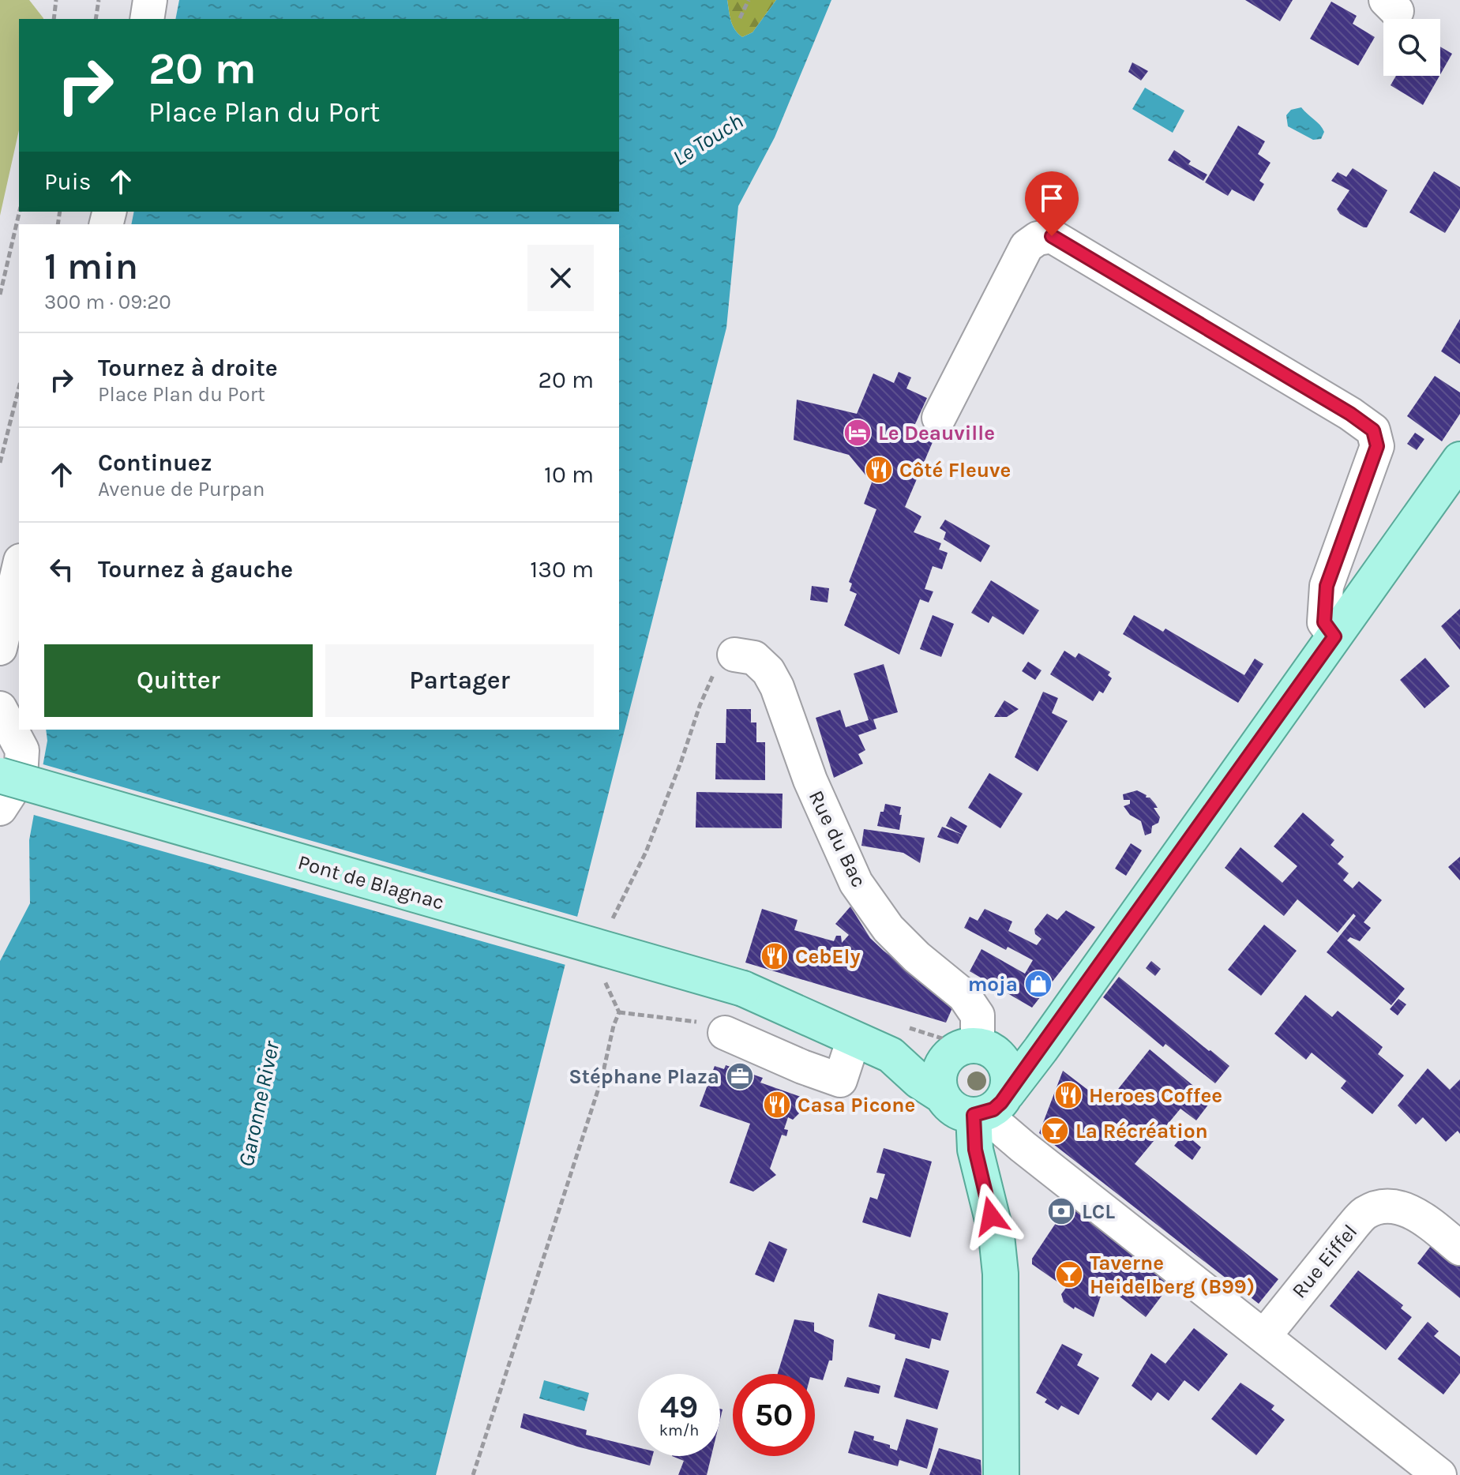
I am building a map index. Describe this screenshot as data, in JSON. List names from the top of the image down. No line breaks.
{"streets":{"main road":["Pont de Blagnac"],"street":["Rue du Bac","Rue Eiffel"]},"water":["Le Touch","Garonne River"],"places":{"hotel":["Le Deauville"],"restaurant":["Côté Fleuve","CebEly","Heroes Coffee","Casa Picone"],"shop":["moja"],"office":["Stéphane Plaza"],"bar":["La Récréation","Taverne Heidelberg (B99)"],"bank":["LCL"]},"page":{"turn":["20 m","Place Plan du Port"],"then":"Puis","heading":["1 min","300 m · 09:20"],"list":[{"name":"Tournez à droite","note":"Place Plan du Port","value":"20 m"},{"name":"Continuez","note":"Avenue de Purpan","value":"10 m"},{"name":"Tournez à gauche","value":"130 m"}],"buttons":["Quitter","Partager"],"speed":"49 km/h","limit":"50"}}
